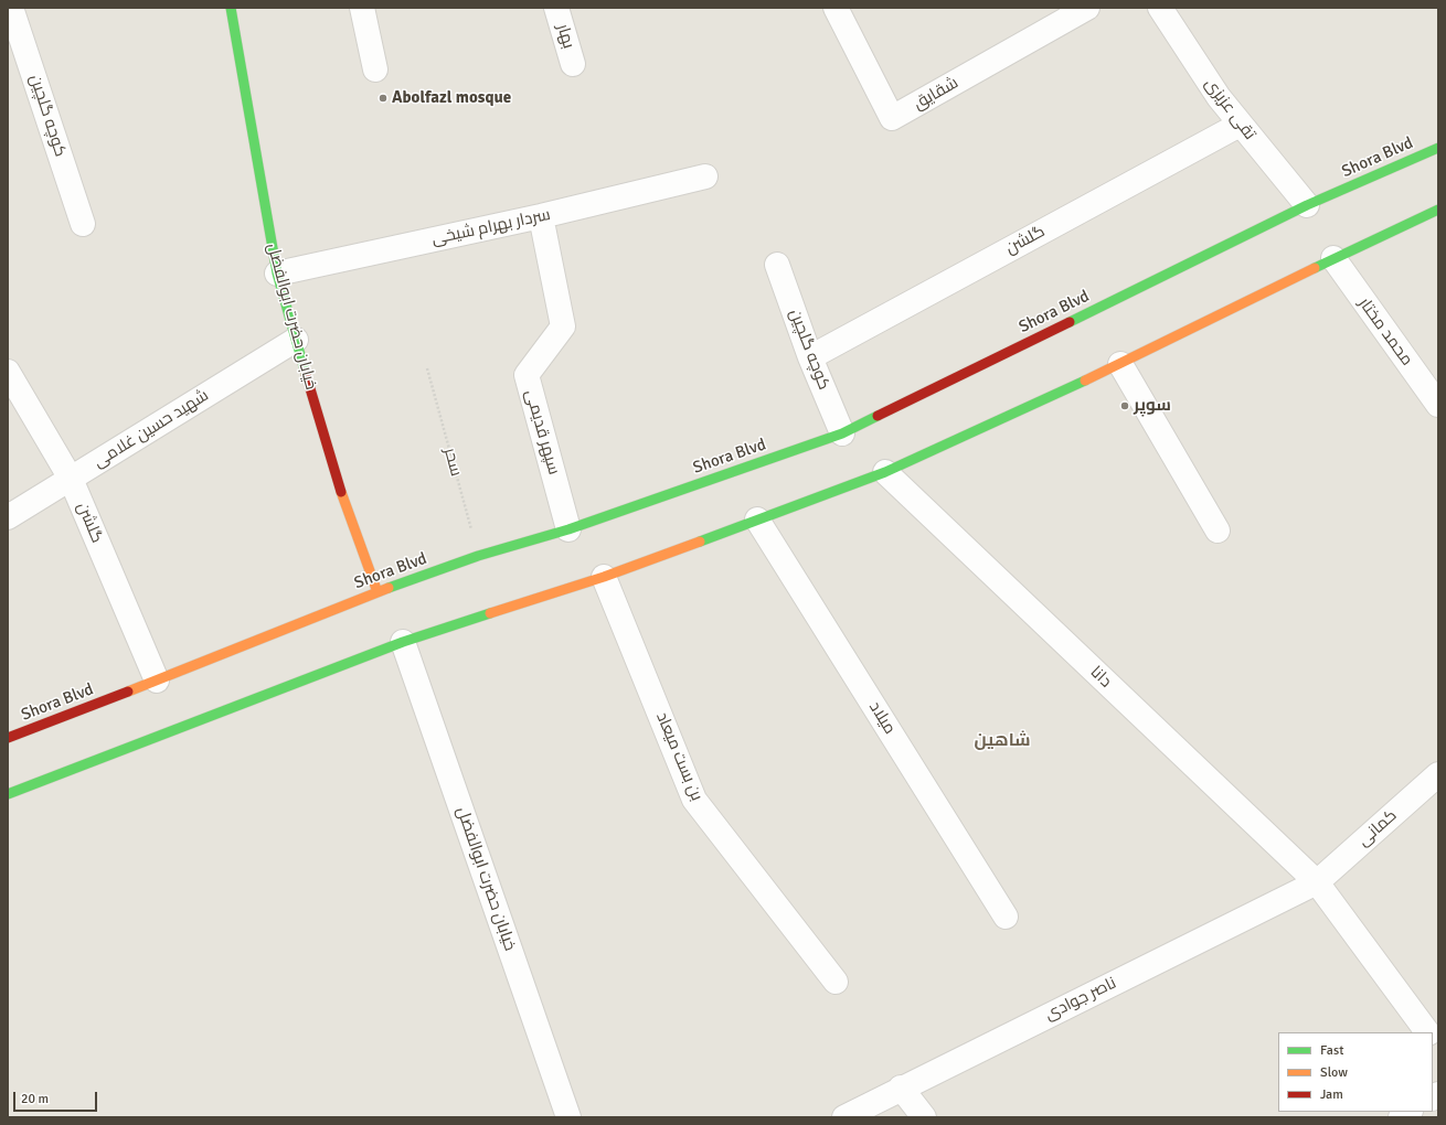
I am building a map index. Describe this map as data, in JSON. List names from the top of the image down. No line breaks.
{"streets":{"main road":["Shora Blvd","خیابان حضرت ابوالفضل"],"street":["بهار","شقایق","تقی عزیزی","کوچه گلچین","سردار بهرام شیخی","گلشن","محمد مختار","شهید حسین غلامی","سپهر قدیمی","دانا","میلاد","بن بست میعاد","کمانی","ناصر جوادی"],"path":["سحر"]},"crossings":[["تقی عزیزی","Shora Blvd"],["تقی عزیزی","گلشن"],["کوچه گلچین","Shora Blvd"],["کوچه گلچین","گلشن"],["Shora Blvd","گلشن"],["Shora Blvd","خیابان حضرت ابوالفضل"],["Shora Blvd","سپهر قدیمی"],["Shora Blvd","سحر"],["سردار بهرام شیخی","خیابان حضرت ابوالفضل"],["سردار بهرام شیخی","سپهر قدیمی"],["گلشن","شهید حسین غلامی"],["خیابان حضرت ابوالفضل","شهید حسین غلامی"],["دانا","کمانی"],["دانا","ناصر جوادی"],["کمانی","ناصر جوادی"]],"districts":["شاهین"],"places":["Abolfazl mosque","سوپر"],"legend":["Fast","Slow","Jam"],"scale_bar":"20 m"}
